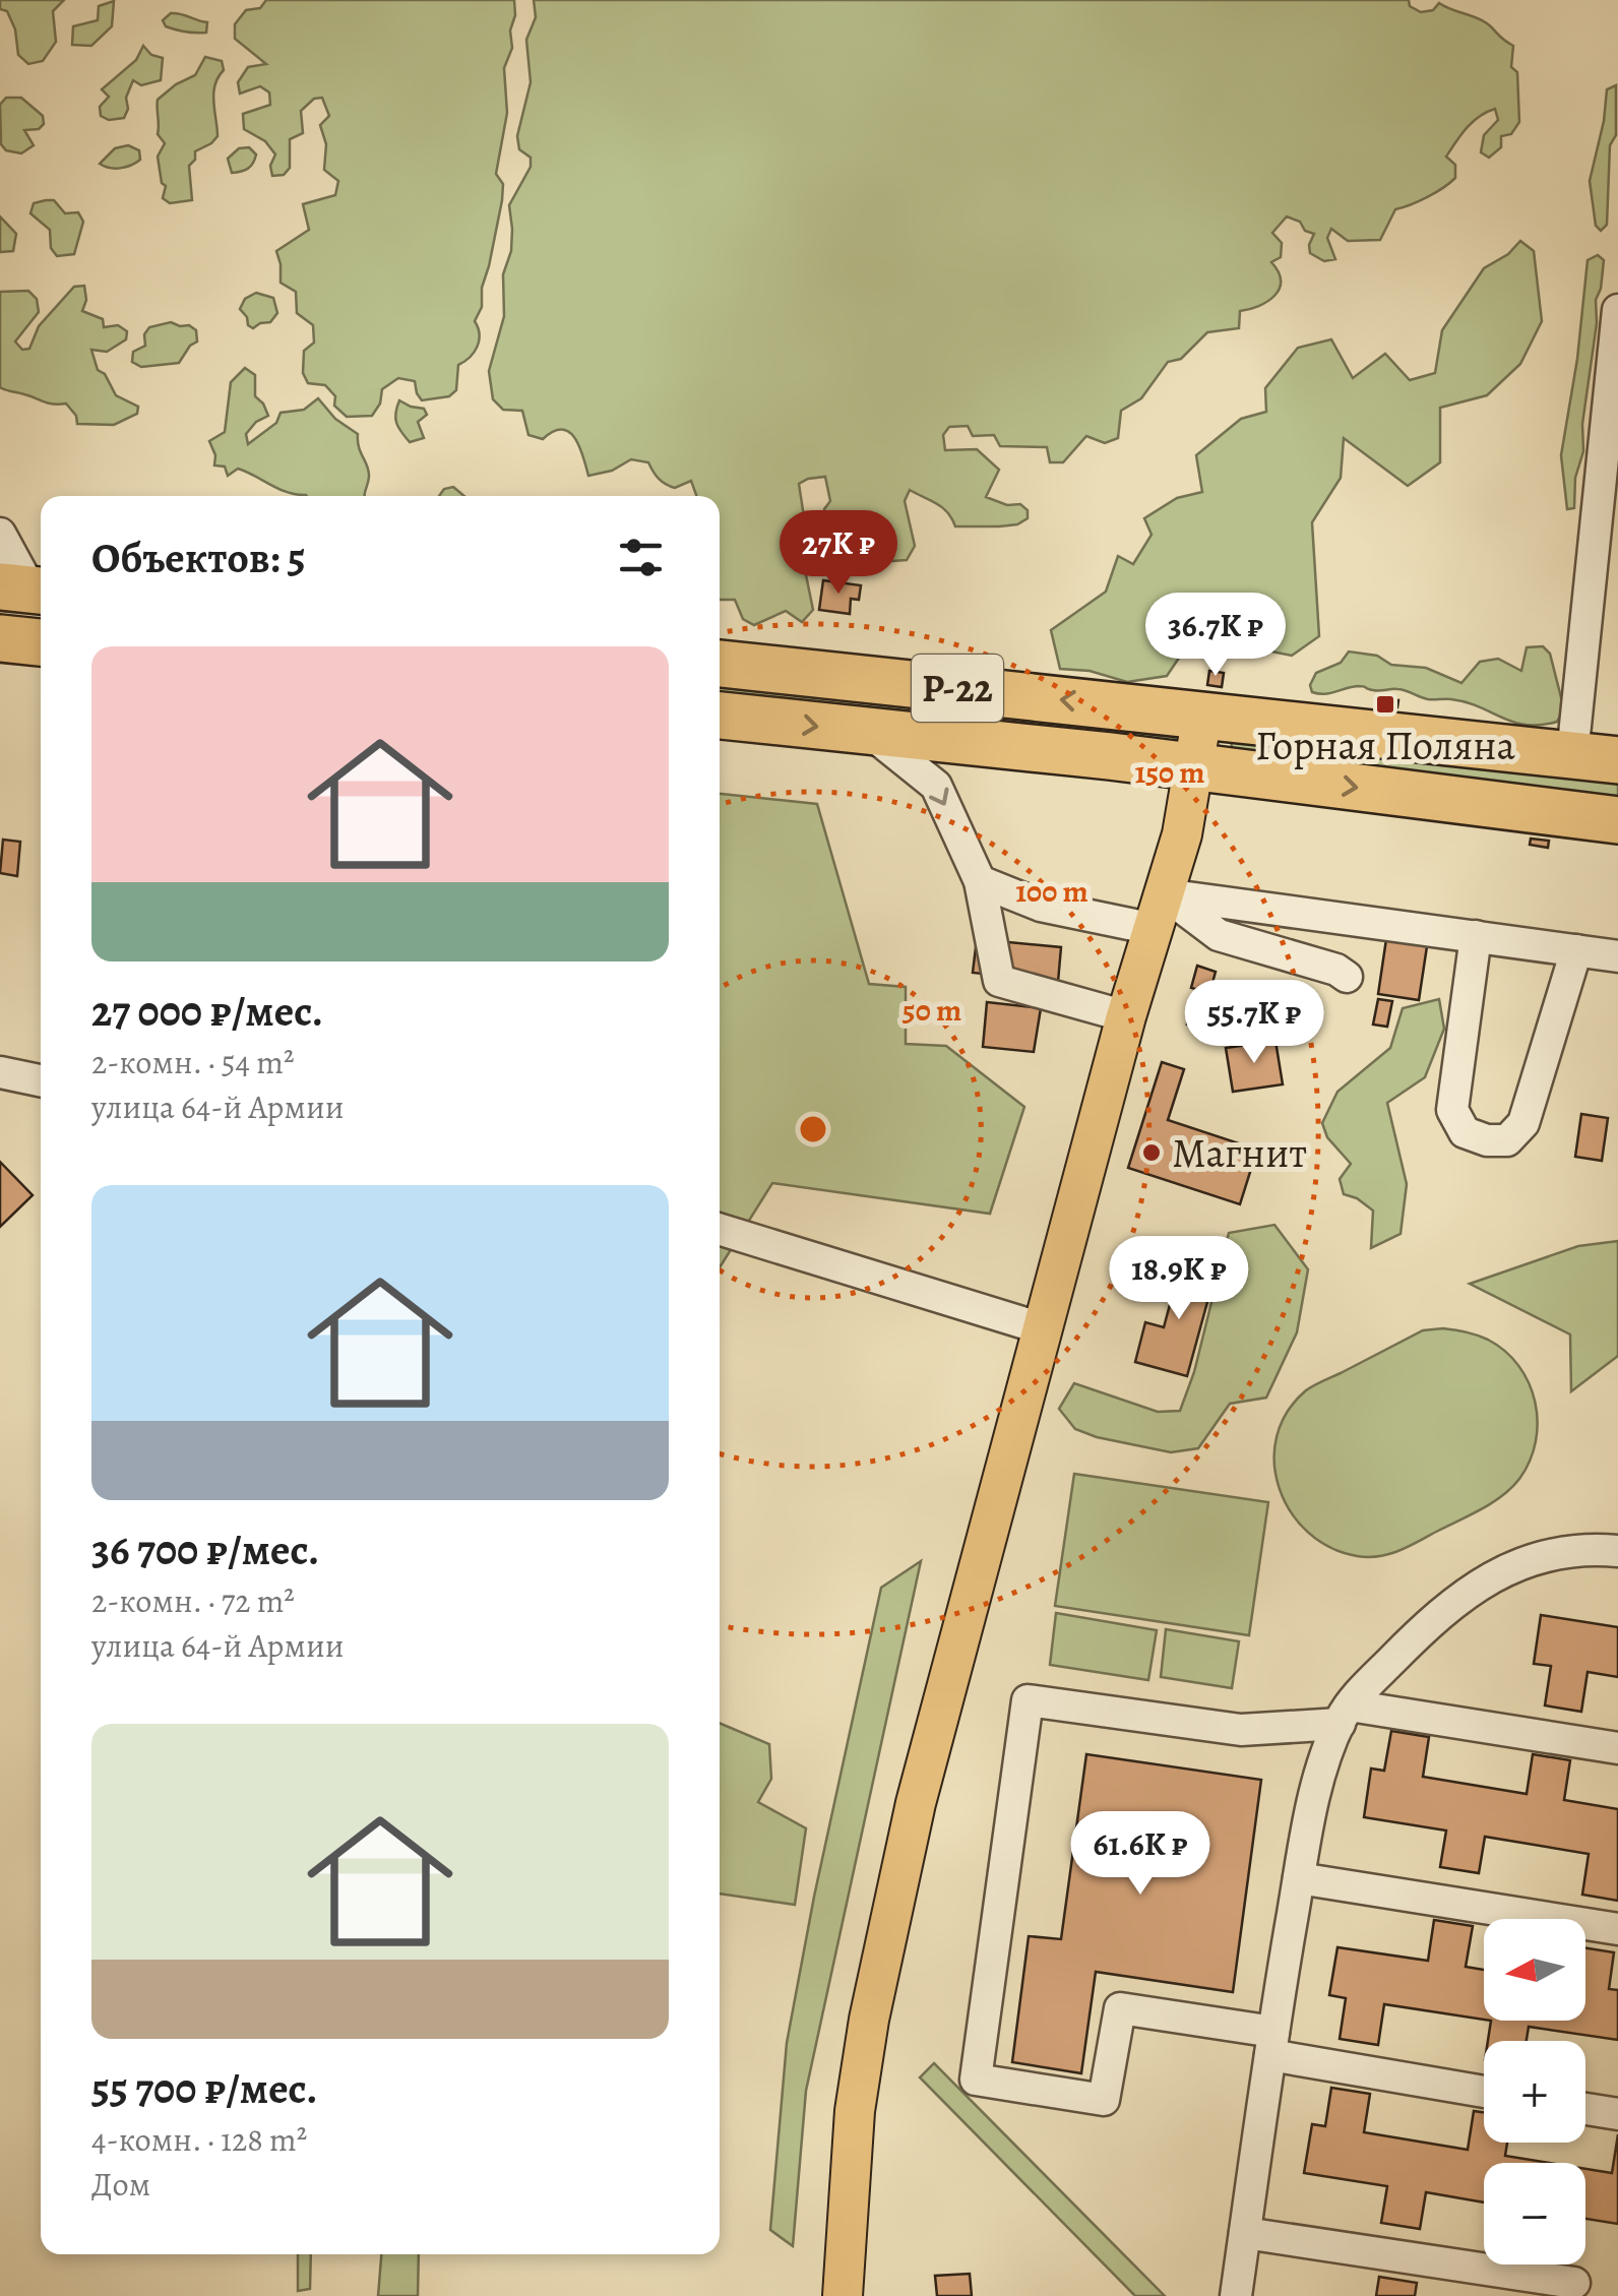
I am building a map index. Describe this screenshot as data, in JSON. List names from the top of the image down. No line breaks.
{"streets":{"highway":["Р-22"]},"places":{"transit":["Горная Поляна"],"other":["Магнит"]},"north":"left","page":{"heading":"Объектов: 5","price":["27K ₽","36.7K ₽","55.7K ₽","18.9K ₽","61.6K ₽"],"list":[{"name":"27 000 ₽/мес.","note":"2-комн. · 54 m² · улица 64-й Армии"},{"name":"36 700 ₽/мес.","note":"2-комн. · 72 m² · улица 64-й Армии"},{"name":"55 700 ₽/мес.","note":"4-комн. · 128 m² · Дом"}],"map_buttons":["+","−"]},"rings":["150 m","100 m","50 m"]}
